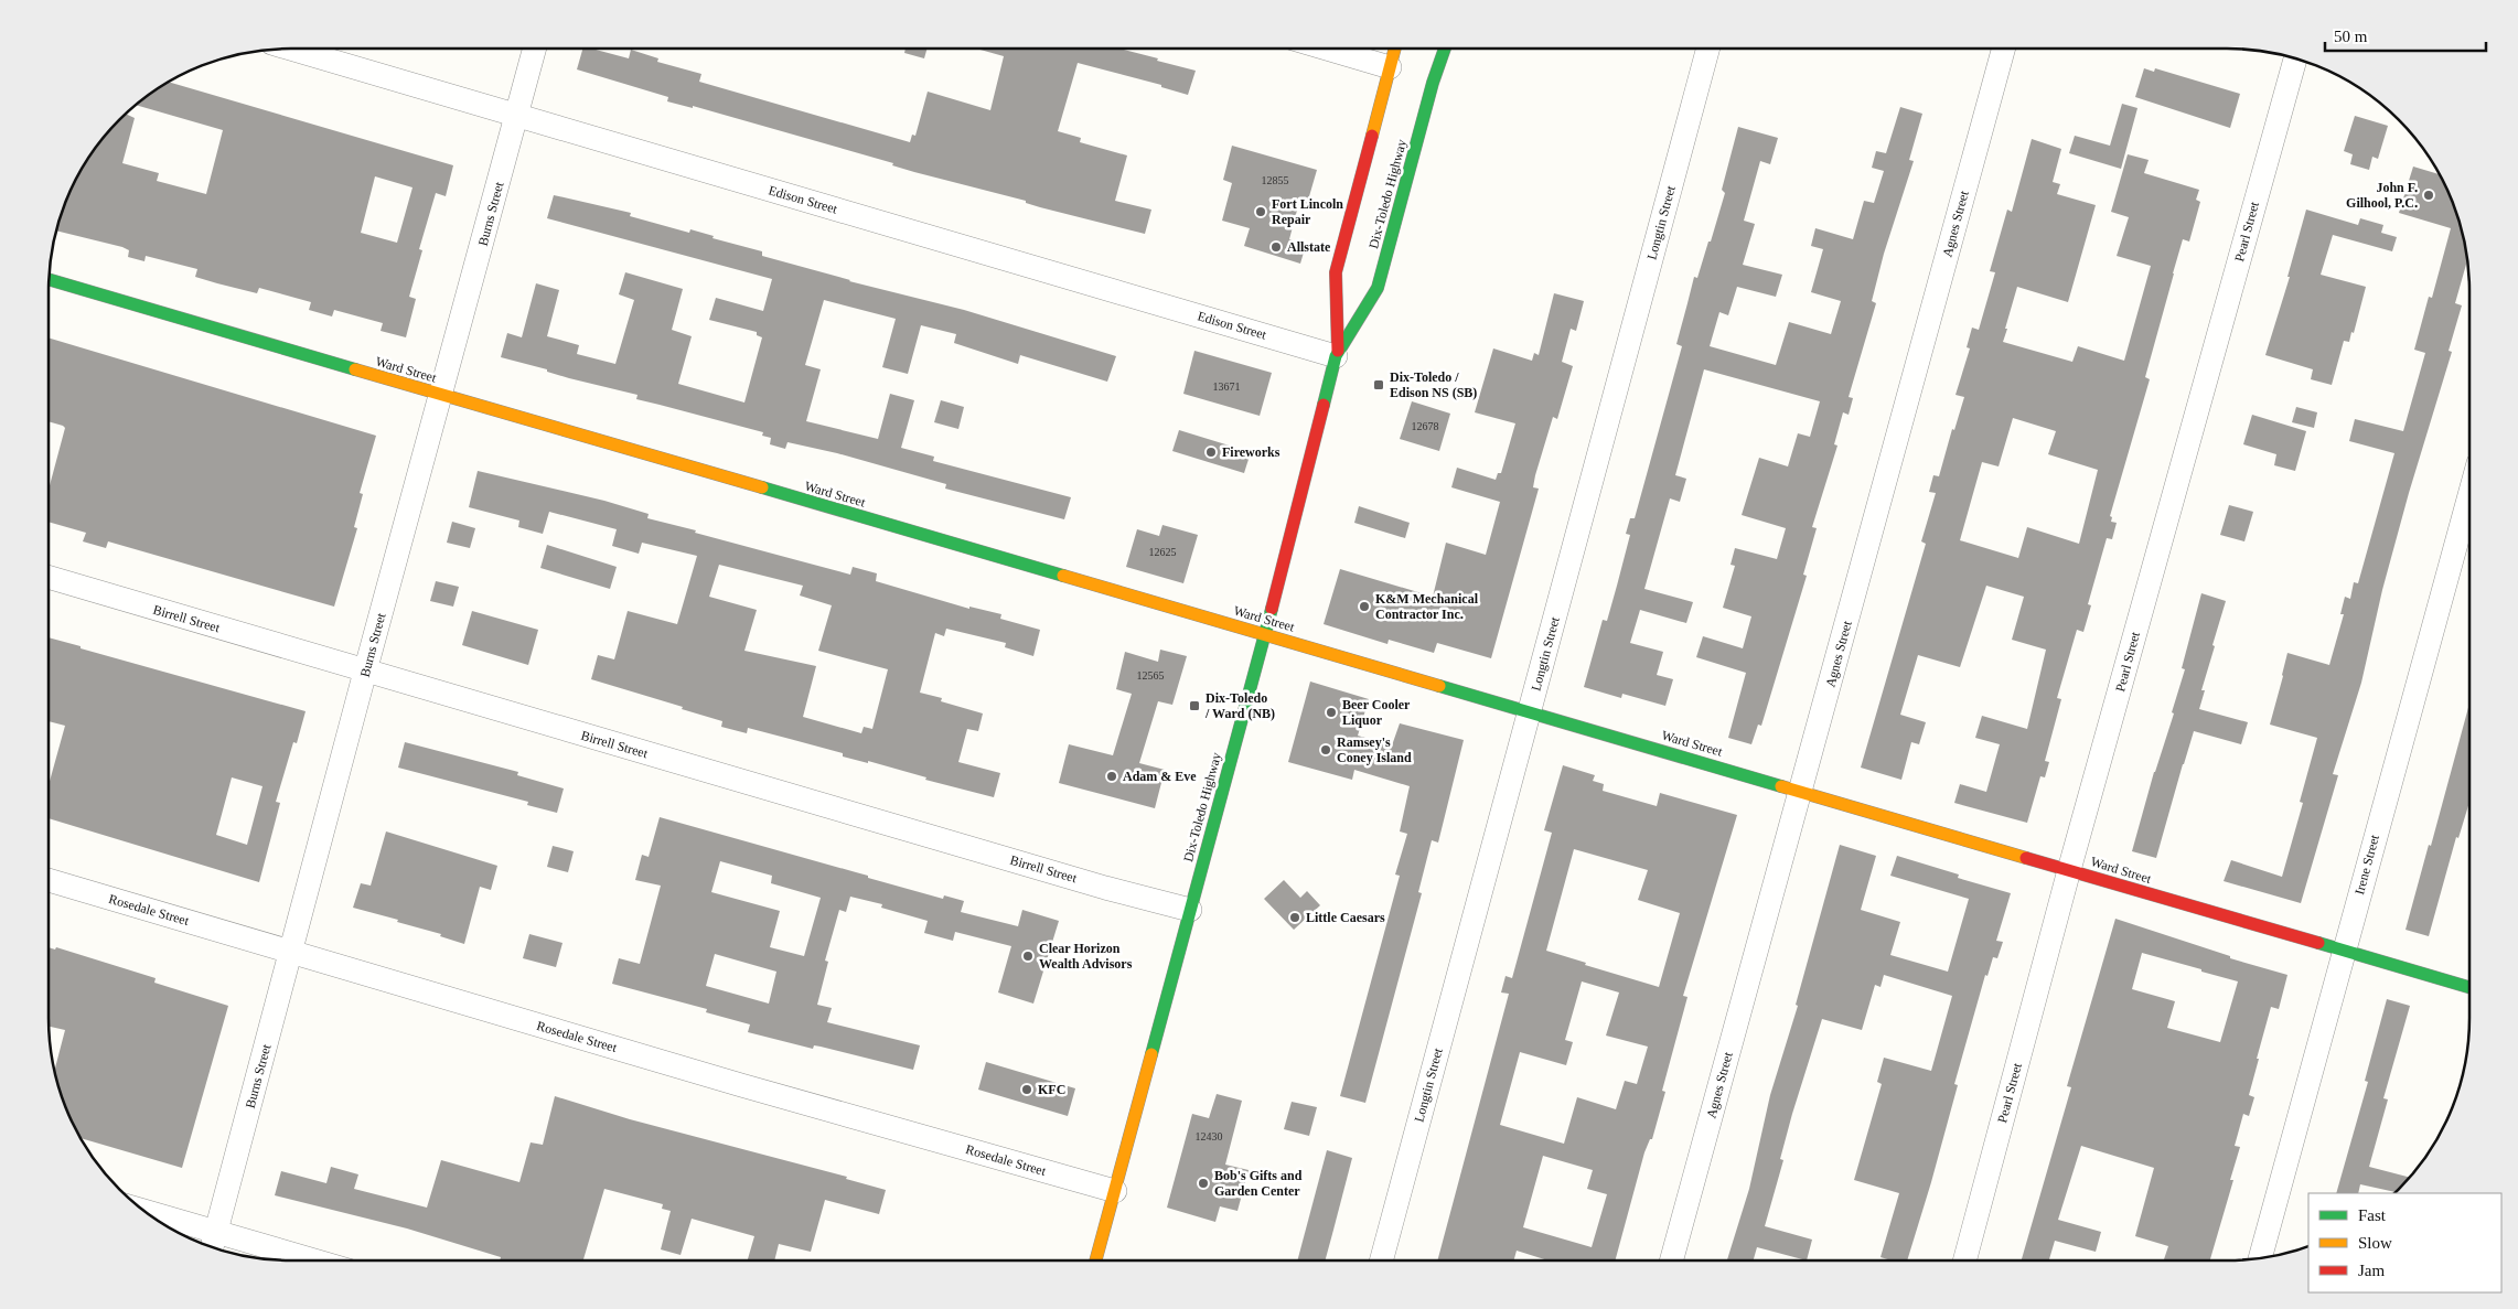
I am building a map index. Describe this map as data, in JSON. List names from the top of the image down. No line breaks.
{"streets":{"street":["Dix-Toledo Highway","Edison Street","Burns Street","Longtin Street","Agnes Street","Pearl Street","Ward Street","Birrell Street","Irene Street","Rosedale Street"]},"crossings":[["Dix-Toledo Highway","Edison Street"],["Dix-Toledo Highway","Ward Street"],["Dix-Toledo Highway","Birrell Street"],["Dix-Toledo Highway","Rosedale Street"],["Edison Street","Burns Street"],["Burns Street","Ward Street"],["Burns Street","Birrell Street"],["Burns Street","Rosedale Street"],["Longtin Street","Ward Street"],["Agnes Street","Ward Street"],["Pearl Street","Ward Street"],["Ward Street","Irene Street"]],"places":{"other":["John F. Gilhool, P.C.","Fort Lincoln Repair","Allstate","Fireworks","K&M Mechanical Contractor Inc.","Beer Cooler Liquor","Ramsey's Coney Island","Adam & Eve","Little Caesars","Clear Horizon Wealth Advisors","KFC","Bob's Gifts and Garden Center"],"transit":["Dix-Toledo / Edison NS (SB)","Dix-Toledo / Ward (NB)"]},"house_numbers":["12855","13671","12678","12625","12565","12430"],"legend":["Fast","Slow","Jam"],"scale_bar":"50 m"}
